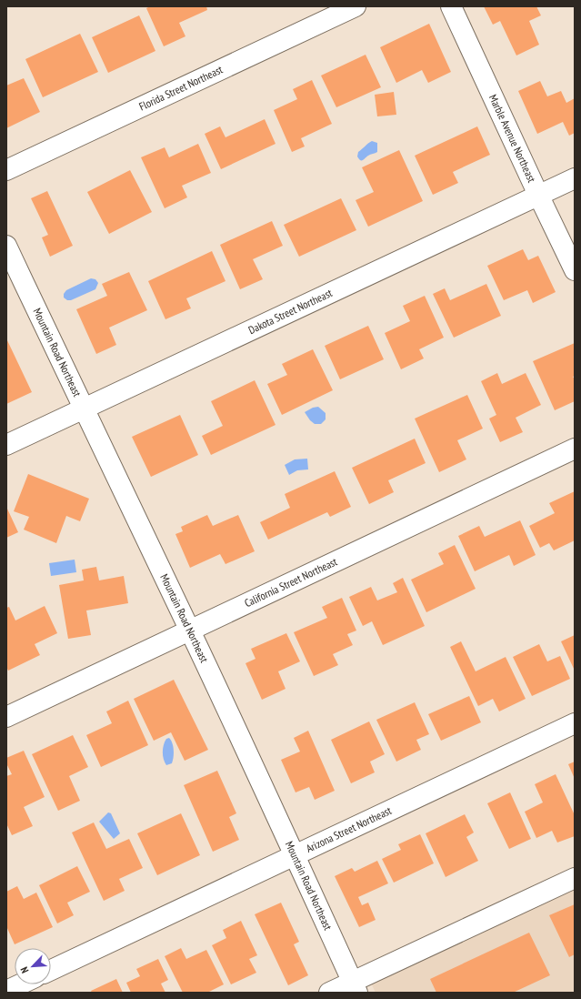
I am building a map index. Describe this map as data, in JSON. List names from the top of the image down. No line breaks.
{"streets":{"street":["Florida Street Northeast","Marble Avenue Northeast","Dakota Street Northeast","Mountain Road Northeast","California Street Northeast","Arizona Street Northeast"]},"crossings":[["Marble Avenue Northeast","Dakota Street Northeast"],["Dakota Street Northeast","Mountain Road Northeast"],["Mountain Road Northeast","California Street Northeast"],["Mountain Road Northeast","Arizona Street Northeast"]],"north":"bottom left"}
